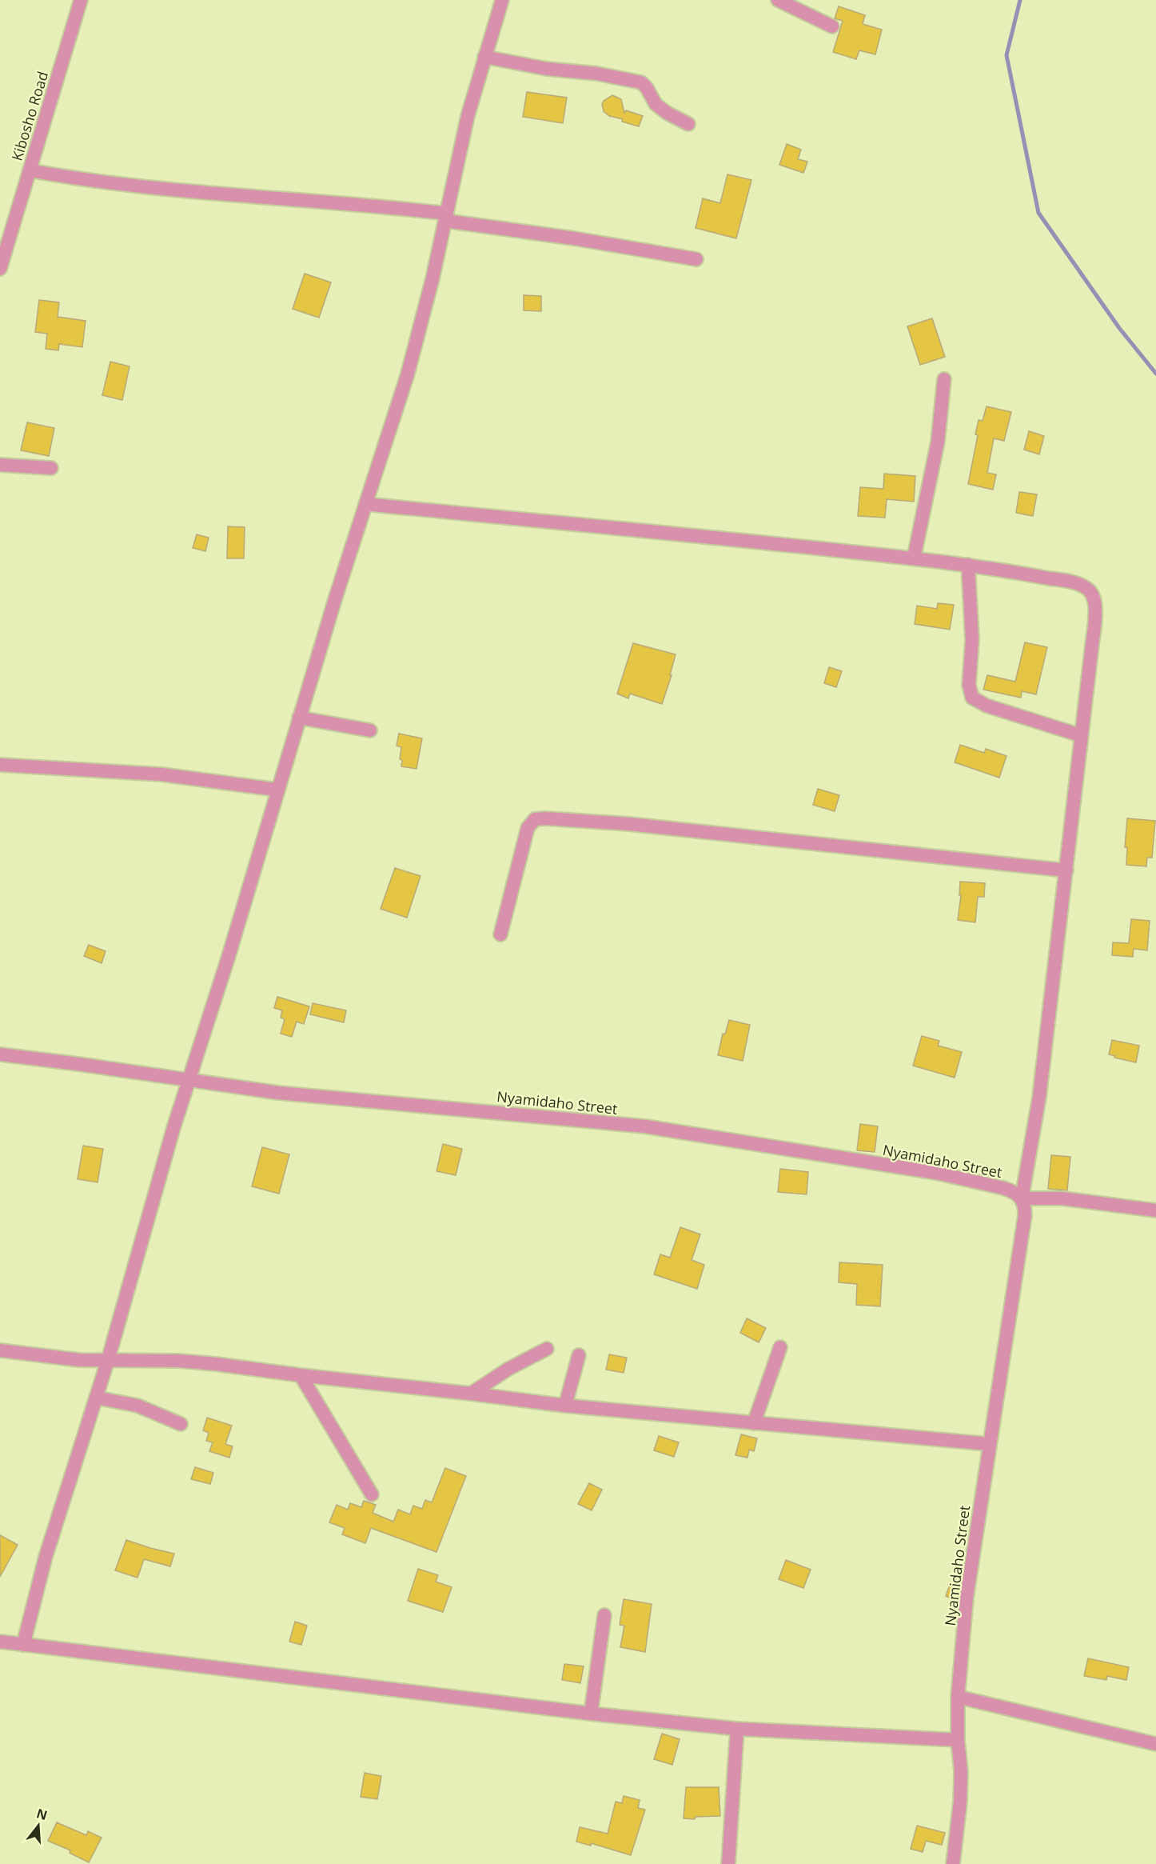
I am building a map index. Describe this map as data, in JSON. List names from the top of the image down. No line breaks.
{"streets":{"street":["Kibosho Road","Nyamidaho Street"]},"north":"top"}
